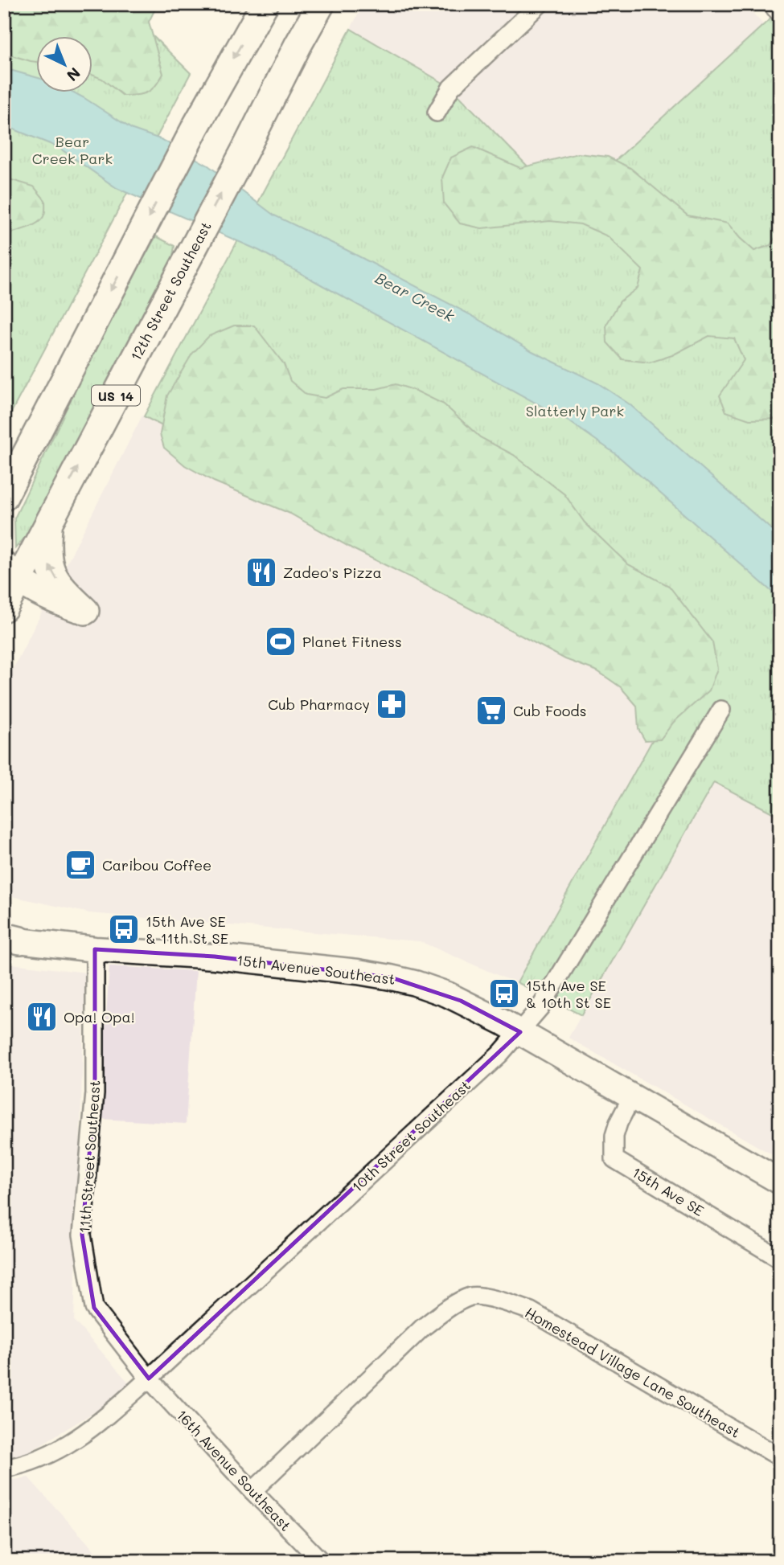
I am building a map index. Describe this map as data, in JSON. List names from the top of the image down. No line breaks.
{"streets":{"main road":["12th Street Southeast","US 14","15th Avenue Southeast"],"street":["10th Street Southeast","11th Street Southeast","15th Ave SE","Homestead Village Lane Southeast","16th Avenue Southeast"]},"crossings":[["15th Avenue Southeast","10th Street Southeast"],["15th Avenue Southeast","11th Street Southeast"],["15th Avenue Southeast","15th Ave SE"],["10th Street Southeast","11th Street Southeast"],["10th Street Southeast","16th Avenue Southeast"],["11th Street Southeast","16th Avenue Southeast"],["Homestead Village Lane Southeast","16th Avenue Southeast"]],"water":["Bear Creek"],"parks":["Bear Creek Park","Slatterly Park"],"places":{"restaurant":["Zadeo's Pizza","Opa! Opa!"],"sports":["Planet Fitness"],"pharmacy":["Cub Pharmacy"],"supermarket":["Cub Foods"],"cafe":["Caribou Coffee"],"bus stop":["15th Ave SE & 11th St SE","15th Ave SE & 10th St SE"]},"north":"bottom right"}
